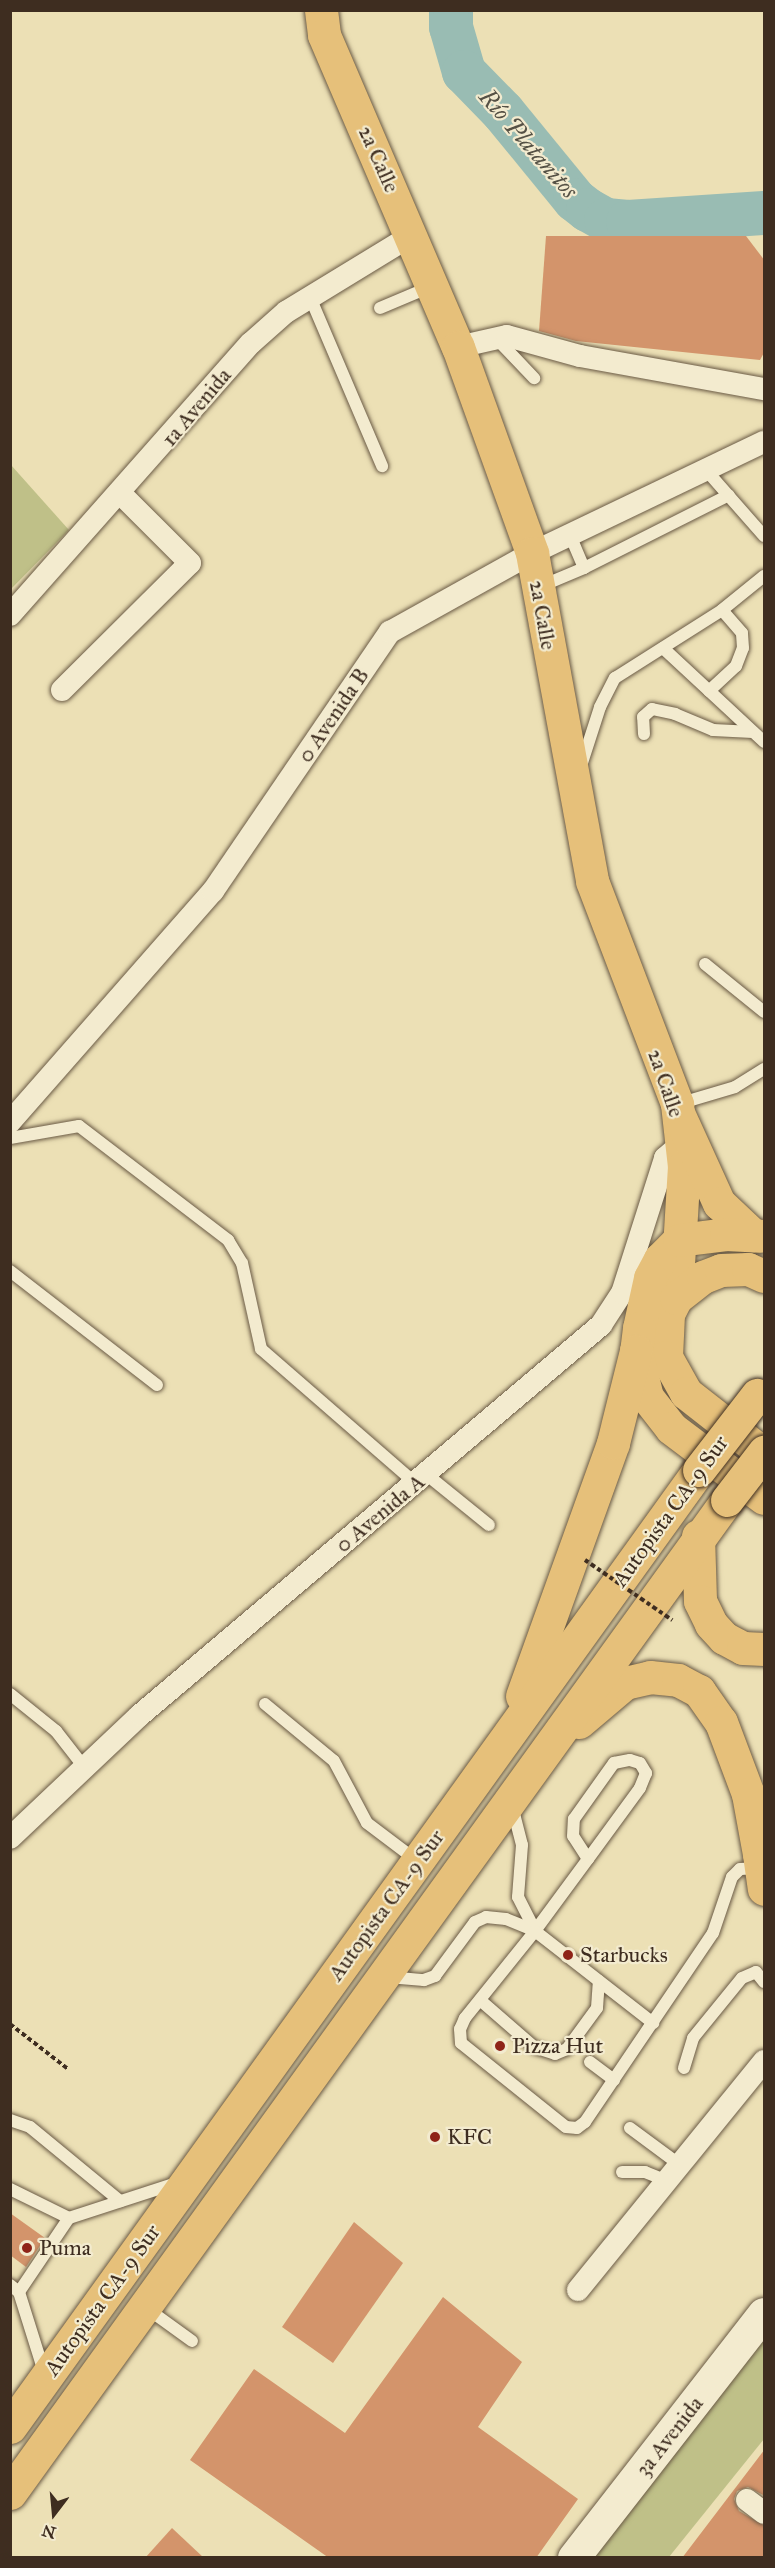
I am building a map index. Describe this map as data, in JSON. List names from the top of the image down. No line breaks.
{"streets":{"main road":["2a Calle","Autopista CA-9 Sur"],"street":["1a Avenida","0 Avenida B","0 Avenida A","3a Avenida"]},"crossings":[["2a Calle","1a Avenida"],["2a Calle","0 Avenida B"],["2a Calle","Autopista CA-9 Sur"],["2a Calle","0 Avenida A"]],"water":["Río Platanitos"],"places":["Starbucks","Pizza Hut","KFC","Puma"],"north":"bottom"}
